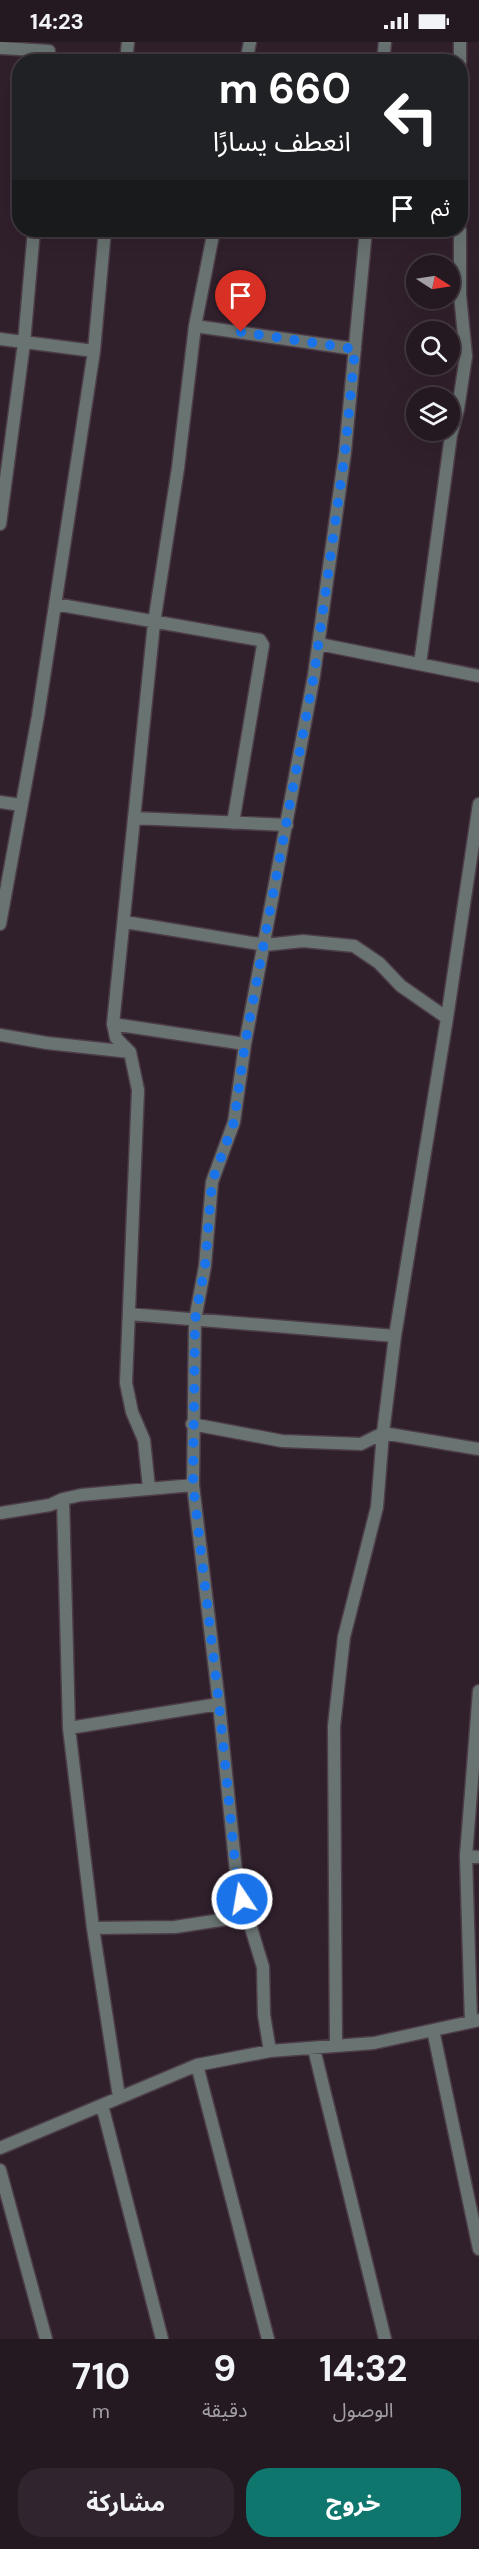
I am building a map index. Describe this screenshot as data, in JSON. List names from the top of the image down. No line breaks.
{"north":"right","page":{"status":"14:23","turn":["660 m","انعطف يسارًا"],"then":"ثم","eta":["14:32","الوصول","9","دقيقة","710","m"],"buttons":["خروج","مشاركة"]}}
